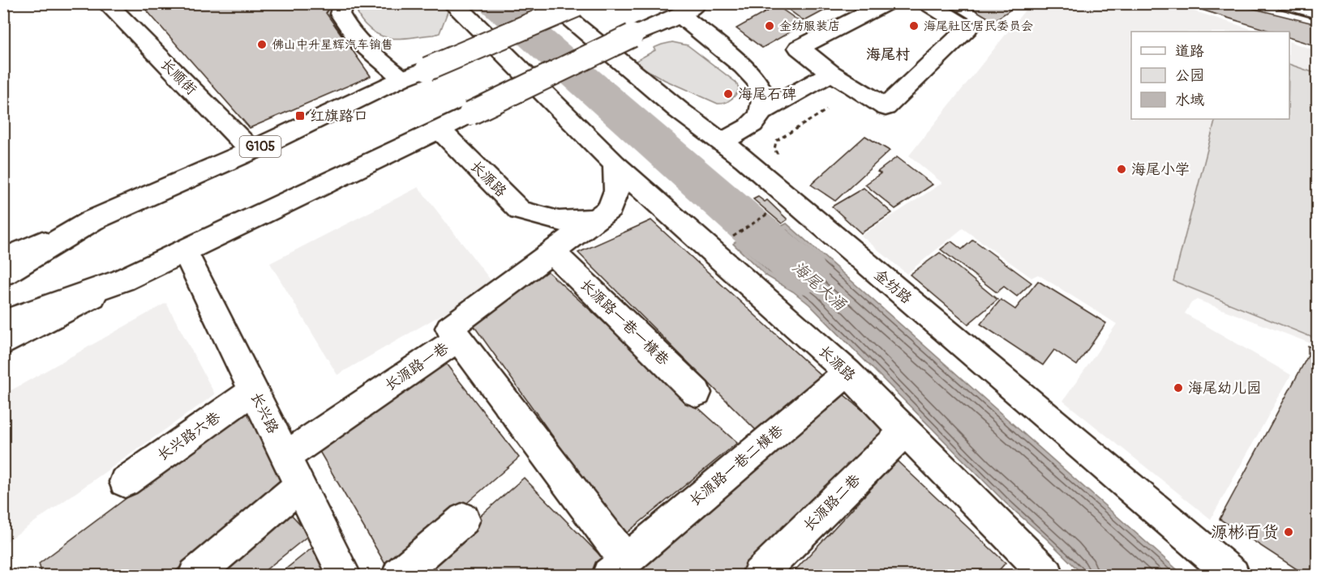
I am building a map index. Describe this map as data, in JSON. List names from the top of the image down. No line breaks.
{"streets":{"main road":["长顺街","G105","长源路","金纺路","长源路一巷一横巷","长源路一巷","长兴路","长兴路六巷","长源路一巷二横巷","长源路二巷"]},"crossings":[["长顺街","G105"],["长源路","长源路一巷"],["长源路","长源路一巷二横巷"],["长源路","长源路二巷"],["长源路一巷一横巷","长源路一巷"],["长源路一巷","长兴路"],["长源路一巷","长源路一巷二横巷"],["长兴路","长兴路六巷"]],"districts":["海尾村"],"water":["海尾大涌"],"places":{"other":["金纺服装店","海尾社区居民委员会","佛山中升星辉汽车销售","海尾石碑","海尾小学","海尾幼儿园","源彬百货"],"transit":["红旗路口"]},"legend":["道路","公园","水域"]}
